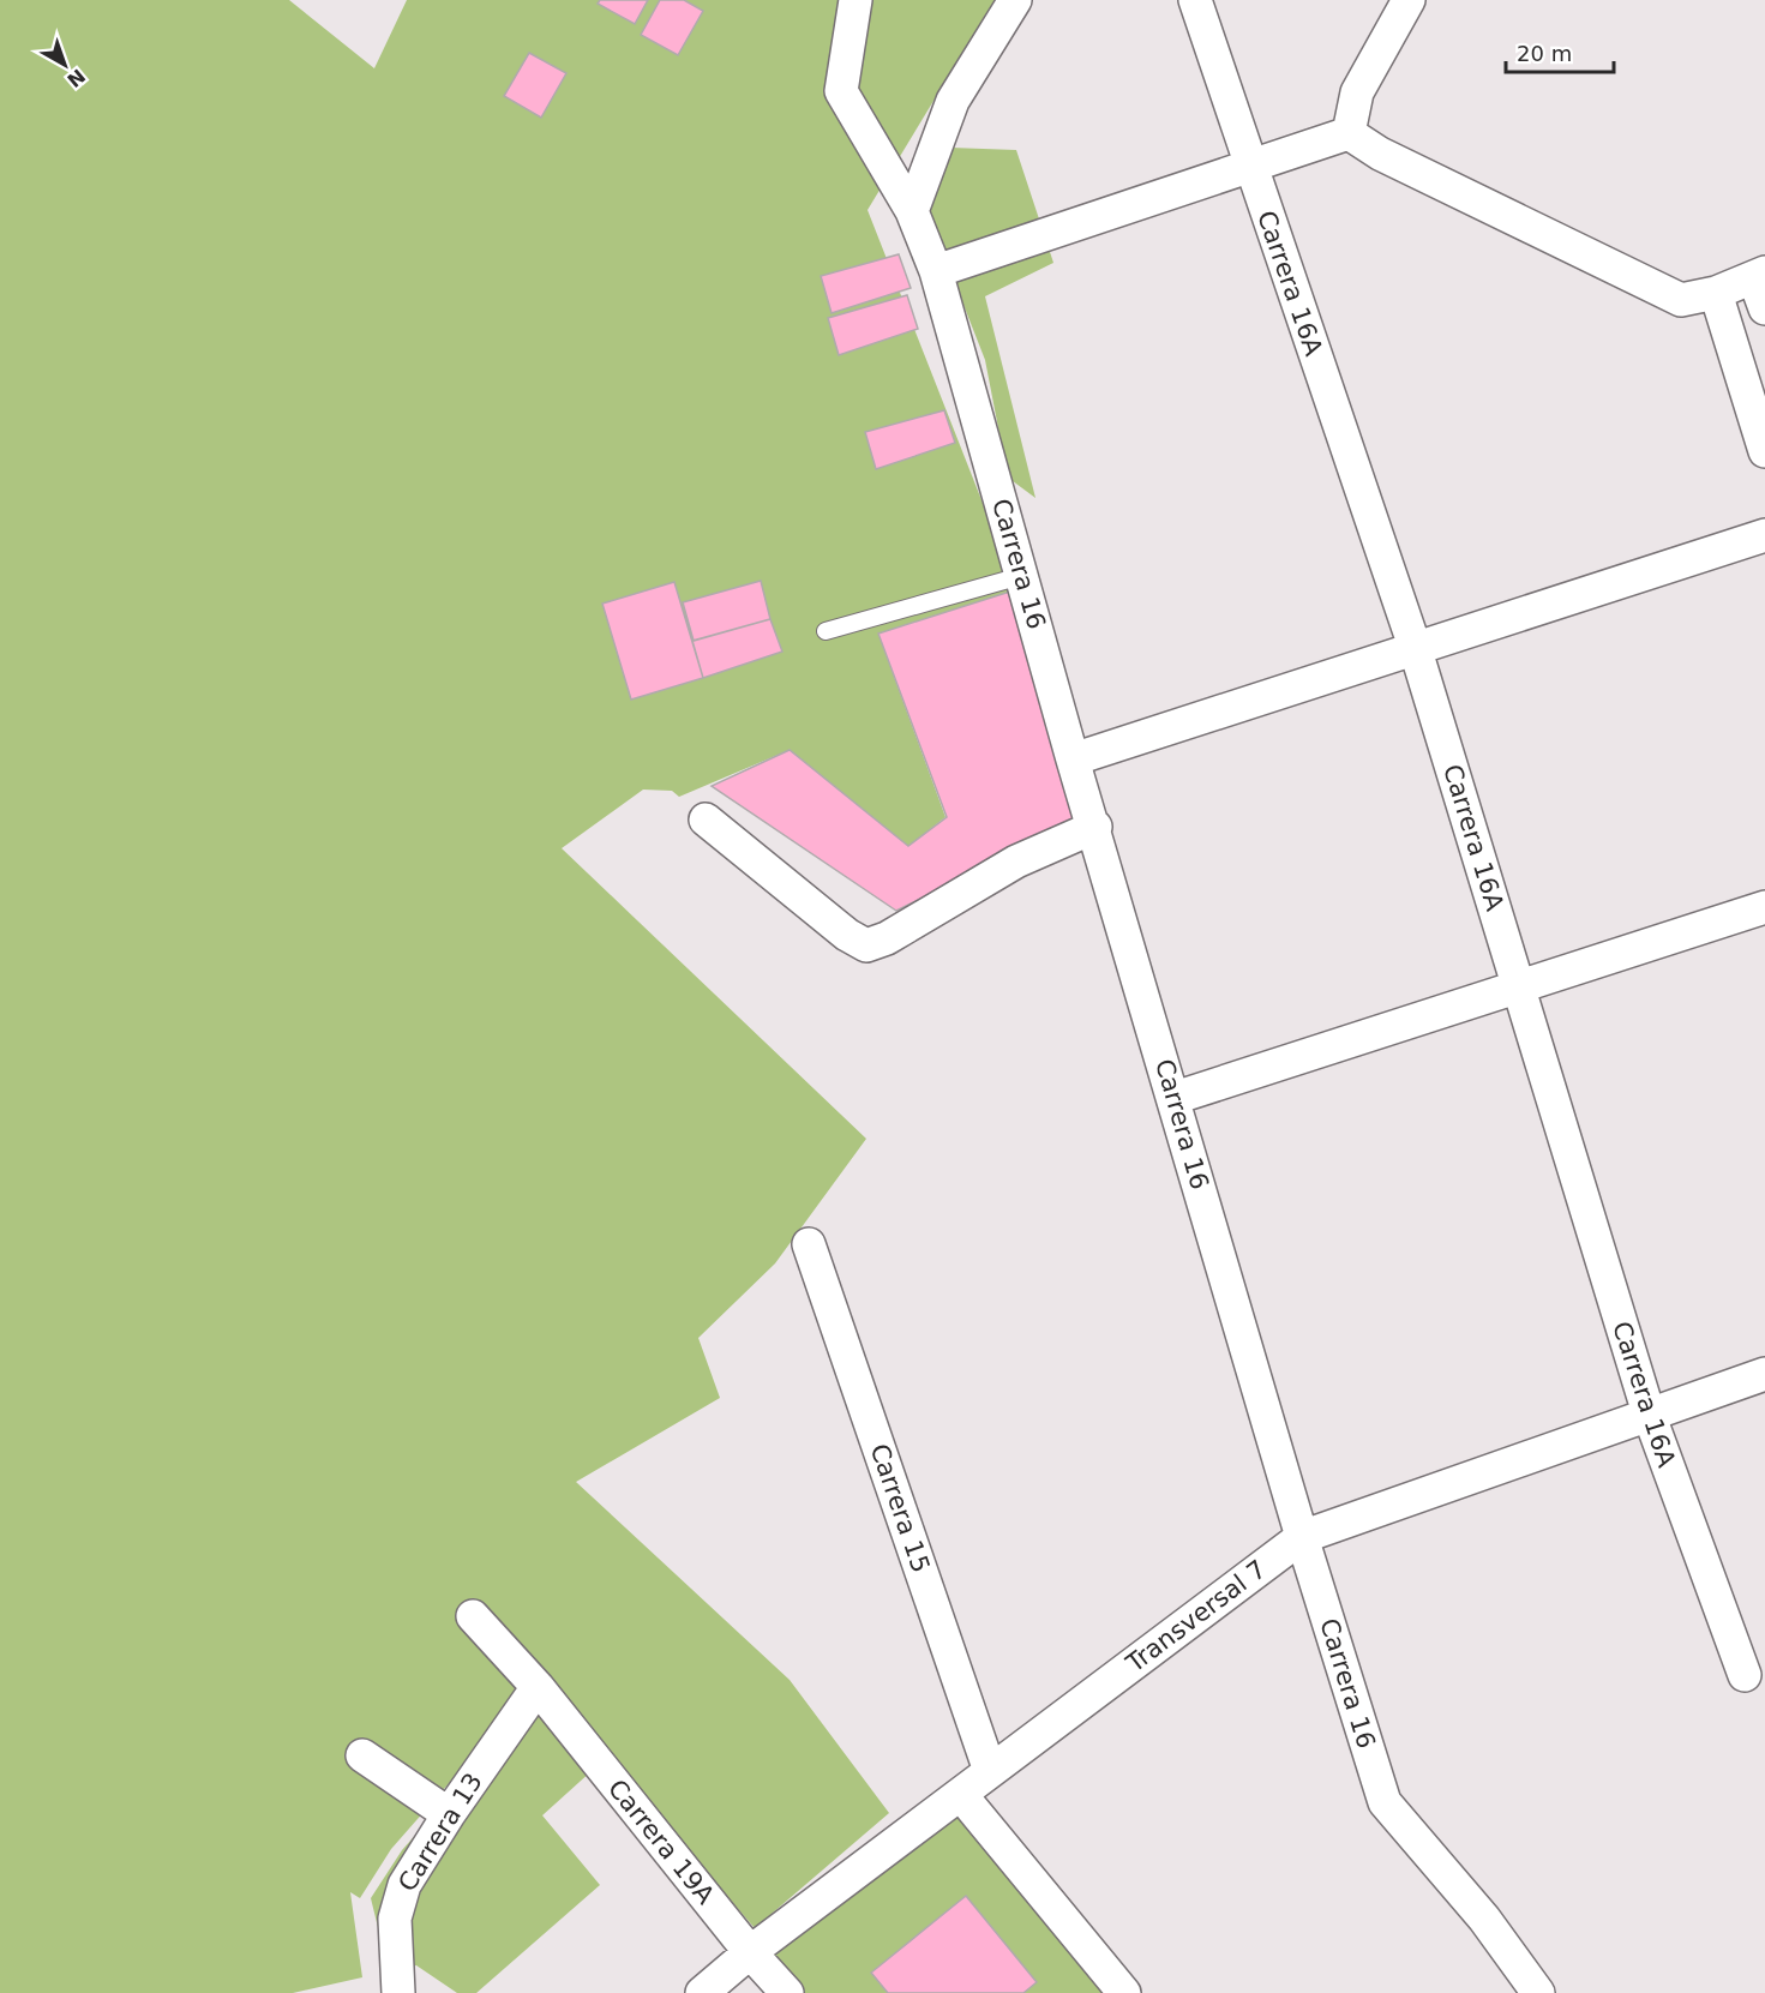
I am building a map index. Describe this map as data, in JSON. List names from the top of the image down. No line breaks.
{"streets":{"street":["Carrera 16A","Carrera 16","Carrera 15","Transversal 7","Carrera 13","Carrera 19A"]},"crossings":[["Carrera 16A","Transversal 7"],["Carrera 16","Transversal 7"],["Carrera 15","Transversal 7"],["Transversal 7","Carrera 19A"],["Carrera 13","Carrera 19A"]],"scale_bar":"20 m","north":"bottom right"}
